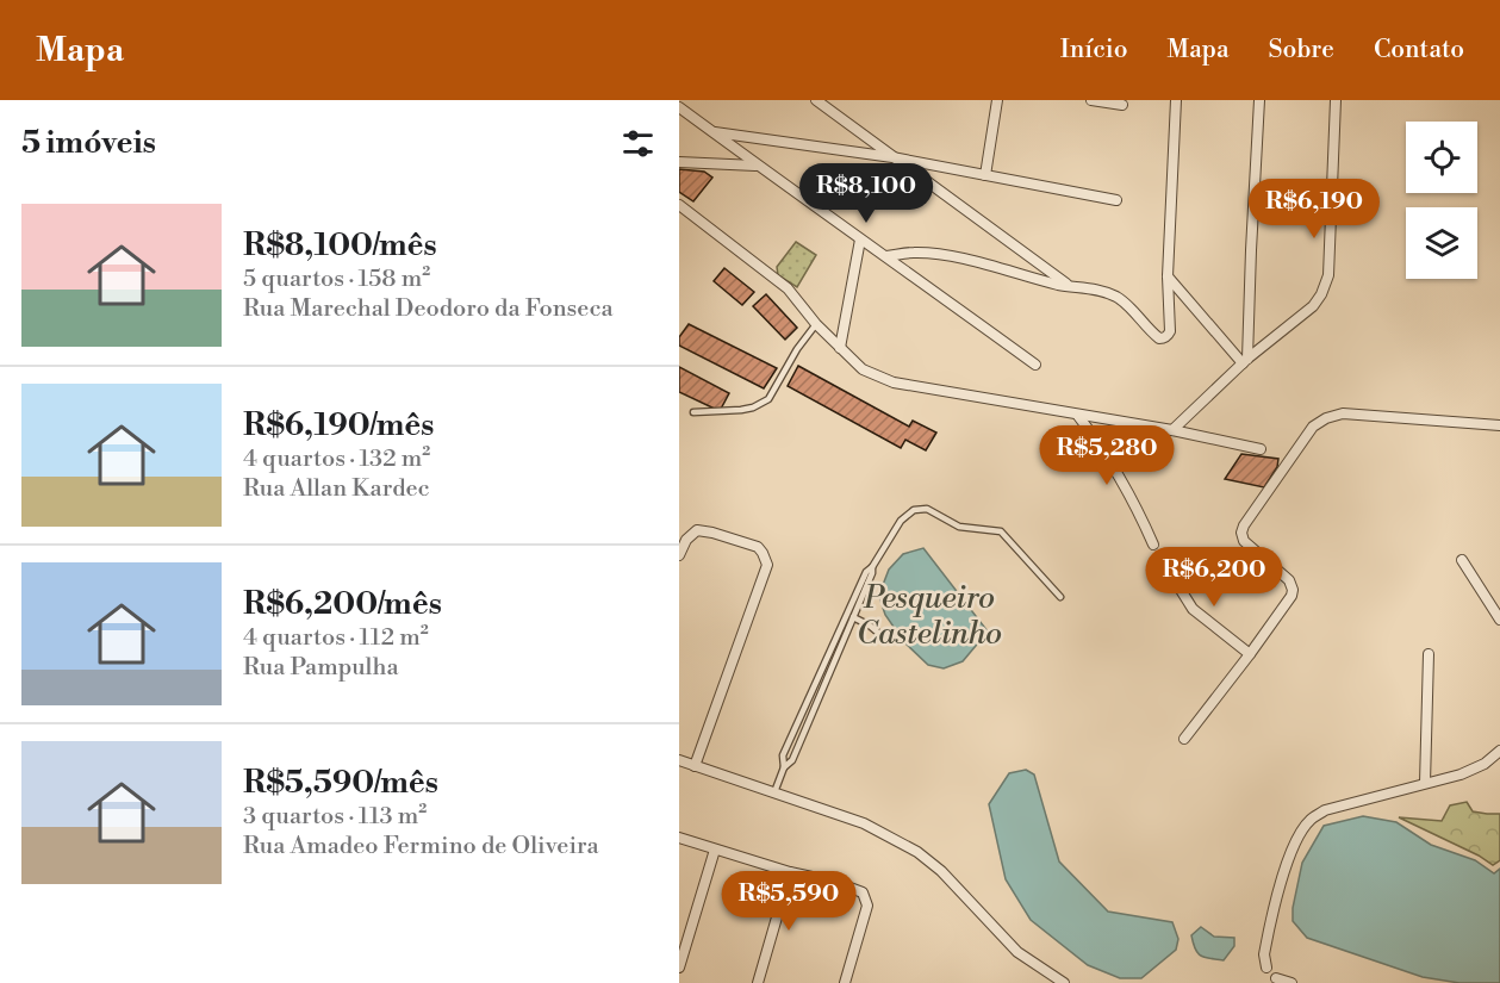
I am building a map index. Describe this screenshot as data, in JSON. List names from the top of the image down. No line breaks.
{"water":["Pesqueiro Castelinho"],"page":{"header":"Mapa","nav":["Início","Mapa","Sobre","Contato"],"heading":"5 imóveis","price":["R$8,100","R$6,190","R$5,280","R$6,200","R$5,590"],"list":[{"name":"R$8,100/mês","note":"5 quartos · 158 m² · Rua Marechal Deodoro da Fonseca"},{"name":"R$6,190/mês","note":"4 quartos · 132 m² · Rua Allan Kardec"},{"name":"R$6,200/mês","note":"4 quartos · 112 m² · Rua Pampulha"},{"name":"R$5,590/mês","note":"3 quartos · 113 m² · Rua Amadeo Fermino de Oliveira"}]}}
